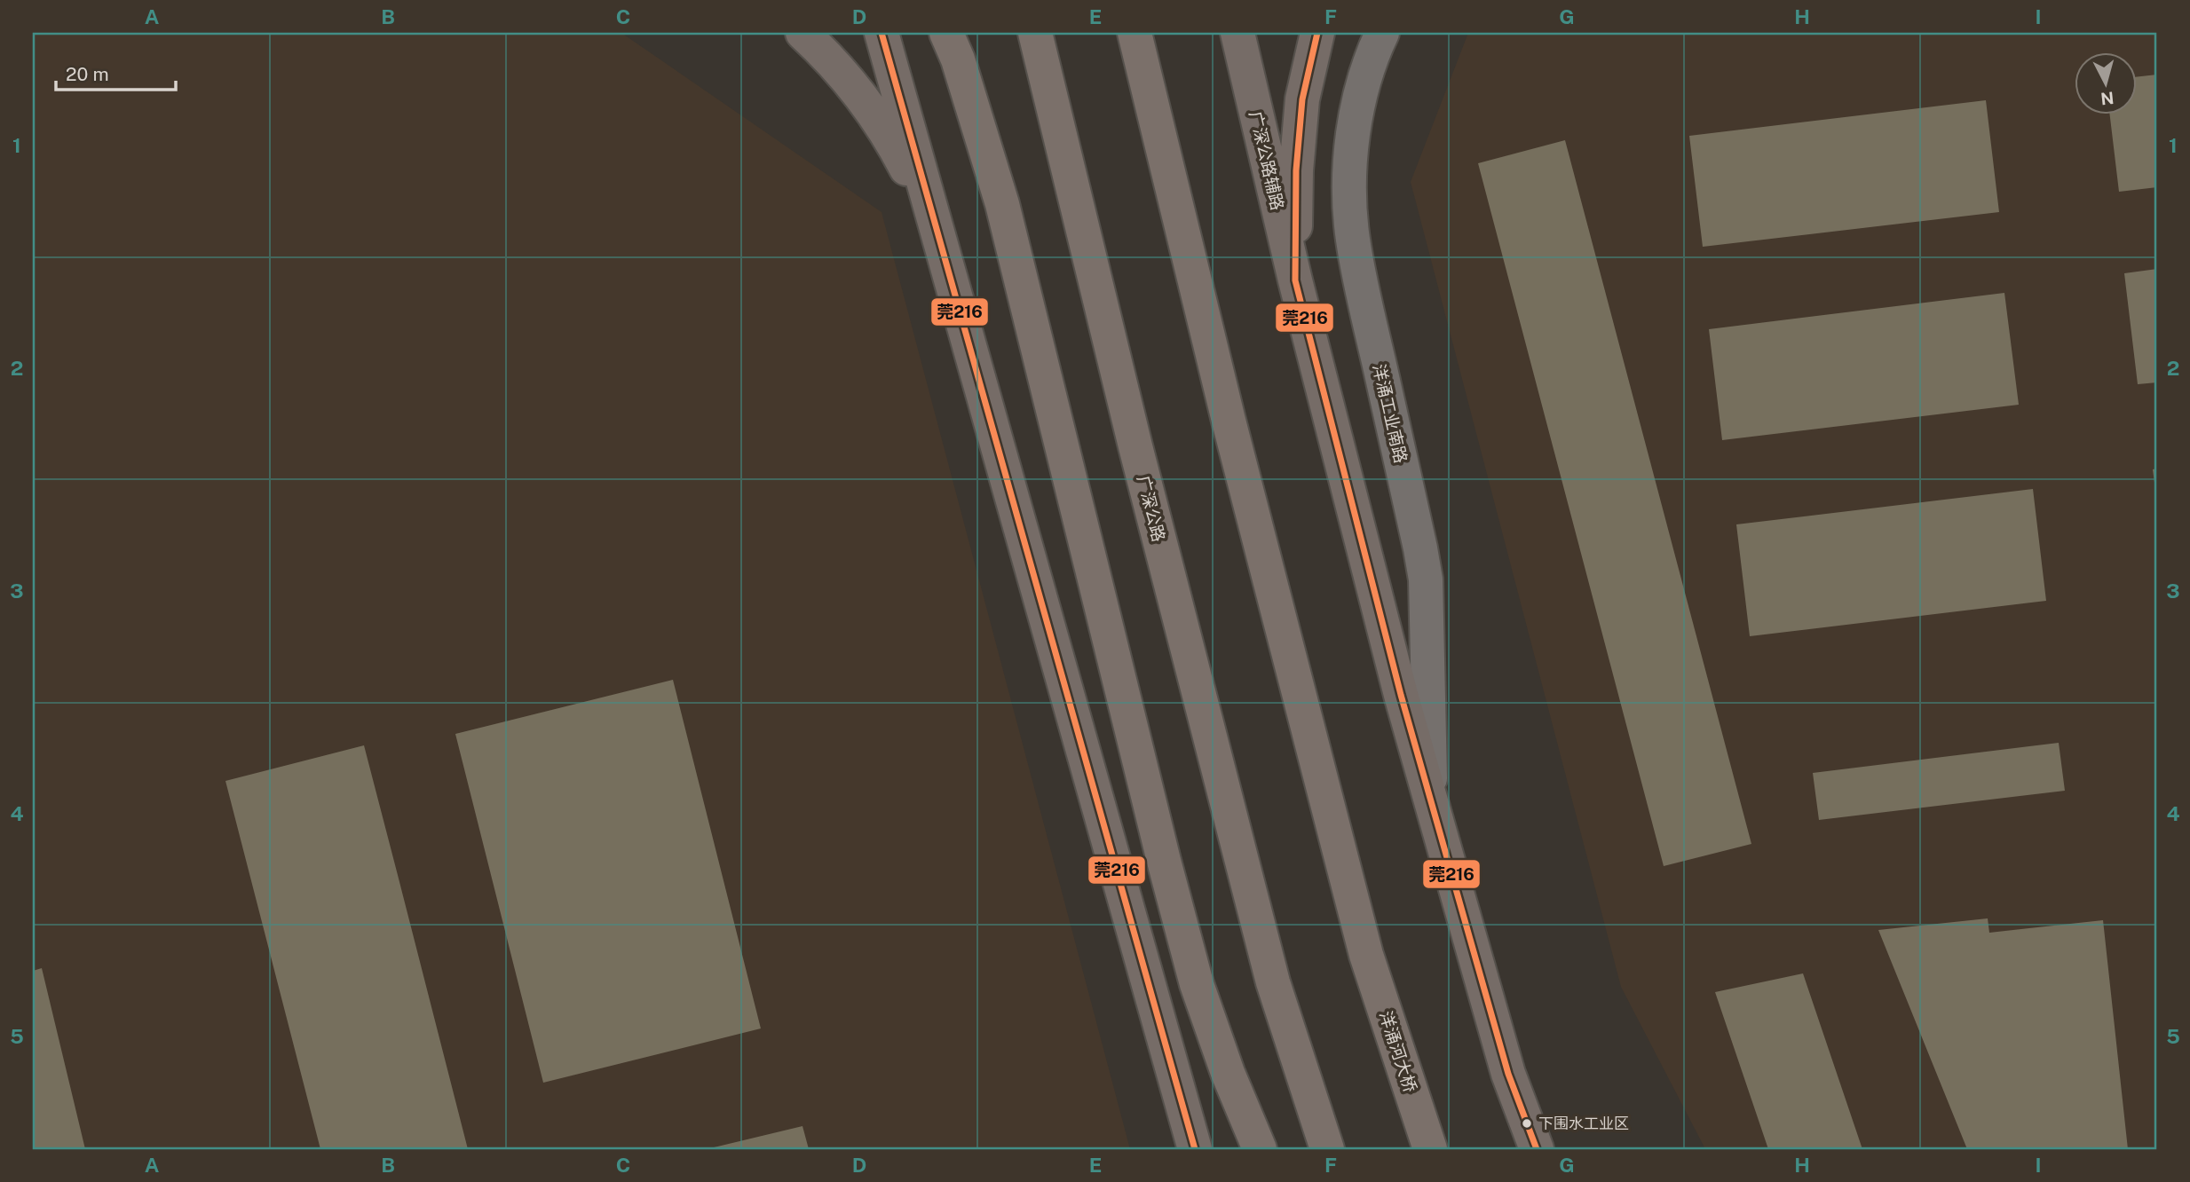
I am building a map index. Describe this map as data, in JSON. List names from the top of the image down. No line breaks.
{"streets":{"highway":["广深公路","洋涌河大桥"],"main road":["广深公路辅路"],"street":["洋涌工业南路"]},"crossings":[["广深公路辅路","洋涌工业南路"]],"places":["下围水工业区"],"lines":["transit line 莞216"],"scale_bar":"20 m","north":"bottom","grid":{"columns":["A","B","C","D","E","F","G","H","I"],"rows":["1","2","3","4","5"]}}
